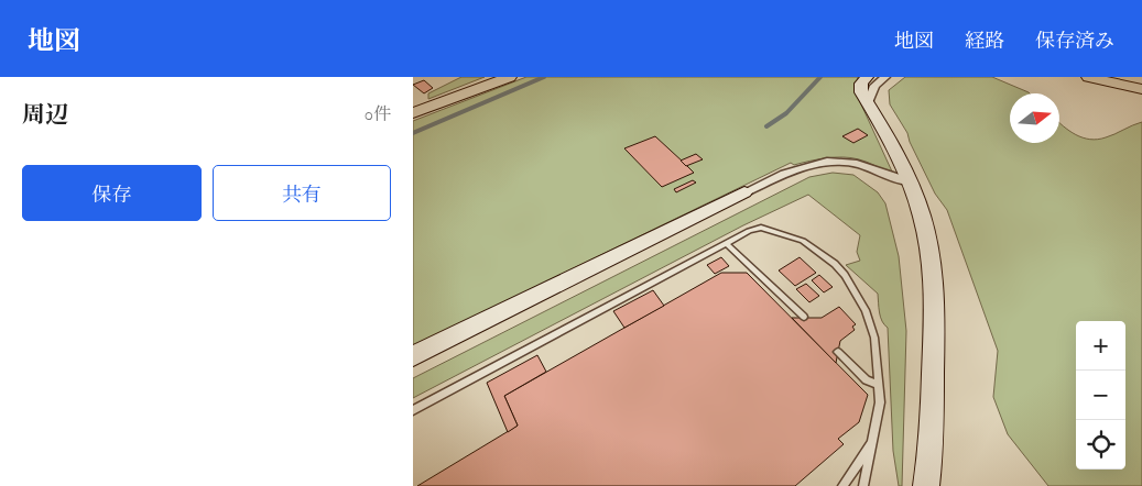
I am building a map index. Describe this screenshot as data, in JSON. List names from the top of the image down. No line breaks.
{"north":"right","page":{"header":"地図","nav":["地図","経路","保存済み"],"heading":["周辺","0件"],"buttons":["保存","共有"],"map_buttons":["+","−"]}}
